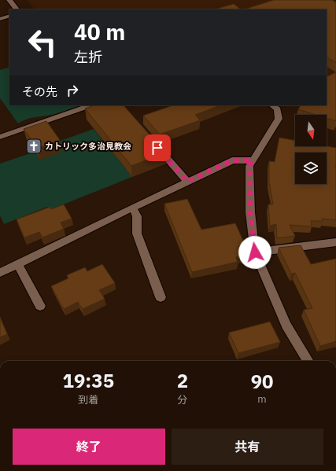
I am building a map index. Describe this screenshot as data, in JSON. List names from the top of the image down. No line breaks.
{"places":{"church":["カトリック多治見教会"]},"north":"bottom","page":{"turn":["40 m","左折"],"then":"その先","eta":["19:35","到着","2","分","90","m"],"buttons":["終了","共有"]}}
